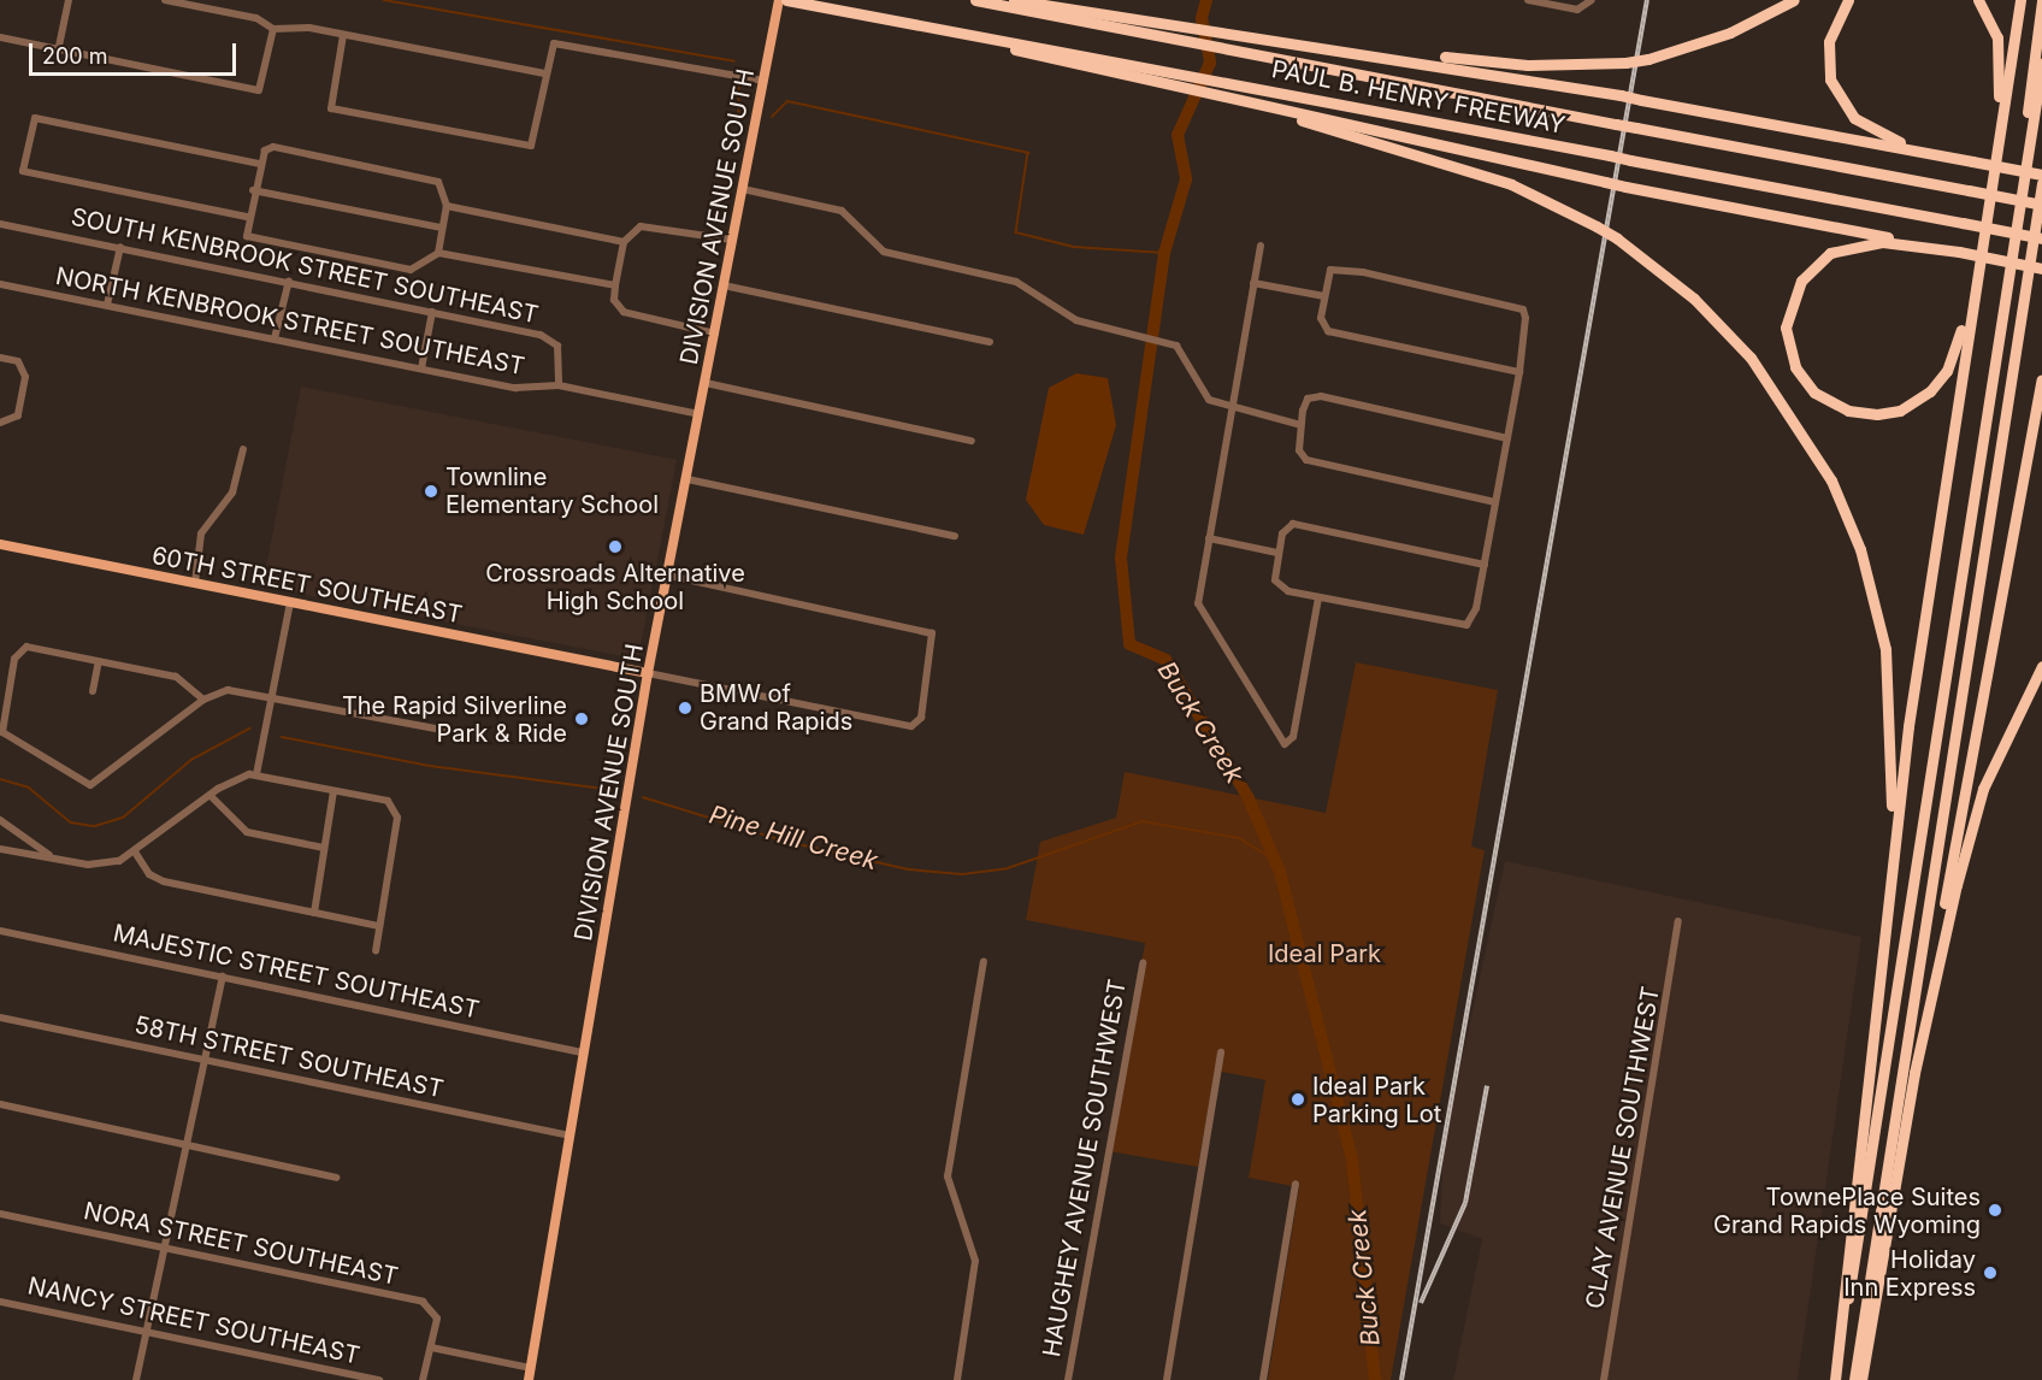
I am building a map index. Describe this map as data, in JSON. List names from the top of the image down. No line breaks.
{"streets":{"highway":["PAUL B. HENRY FREEWAY"],"main road":["DIVISION AVENUE SOUTH","60TH STREET SOUTHEAST"],"street":["SOUTH KENBROOK STREET SOUTHEAST","NORTH KENBROOK STREET SOUTHEAST","MAJESTIC STREET SOUTHEAST","58TH STREET SOUTHEAST","CLAY AVENUE SOUTHWEST","HAUGHEY AVENUE SOUTHWEST","NORA STREET SOUTHEAST","NANCY STREET SOUTHEAST"]},"crossings":[["DIVISION AVENUE SOUTH","NORTH KENBROOK STREET SOUTHEAST"],["DIVISION AVENUE SOUTH","60TH STREET SOUTHEAST"],["DIVISION AVENUE SOUTH","MAJESTIC STREET SOUTHEAST"],["DIVISION AVENUE SOUTH","58TH STREET SOUTHEAST"],["SOUTH KENBROOK STREET SOUTHEAST","NORTH KENBROOK STREET SOUTHEAST"]],"water":["Buck Creek","Pine Hill Creek"],"parks":["Ideal Park"],"places":["Townline Elementary School","Crossroads Alternative High School","BMW of Grand Rapids","The Rapid Silverline Park & Ride","Ideal Park Parking Lot","TownePlace Suites Grand Rapids Wyoming","Holiday Inn Express"],"scale_bar":"200 m"}
